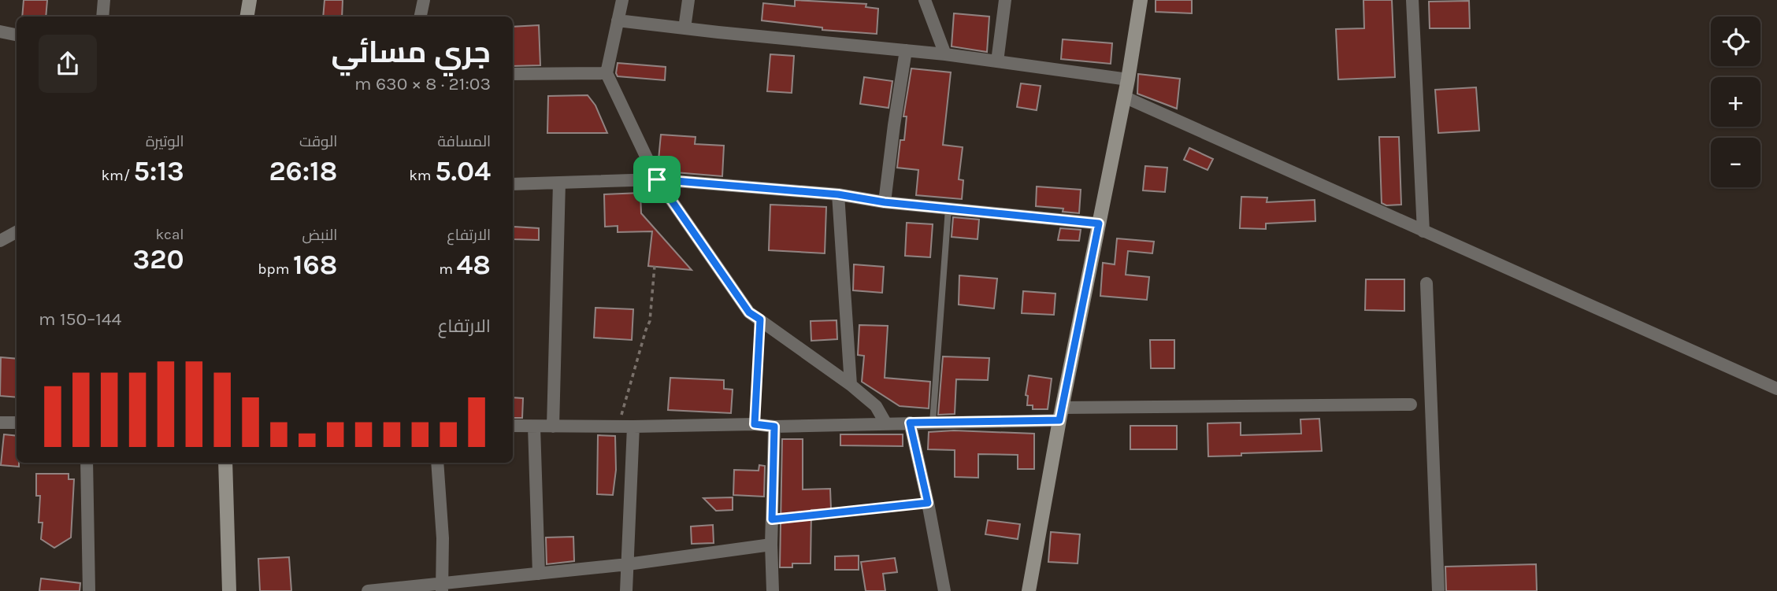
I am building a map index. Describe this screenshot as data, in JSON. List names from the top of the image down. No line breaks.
{"page":{"map_buttons":["+","−"],"heading":["جري مسائي","21:03 · 8 × 630 m"],"stats":[["المسافة","5.04 km"],["الوقت","26:18"],["الوتيرة","5:13 /km"],["الارتفاع","48 m"],["النبض","168 bpm"],["kcal","320"]],"chart":["الارتفاع","144–150 m"]}}
